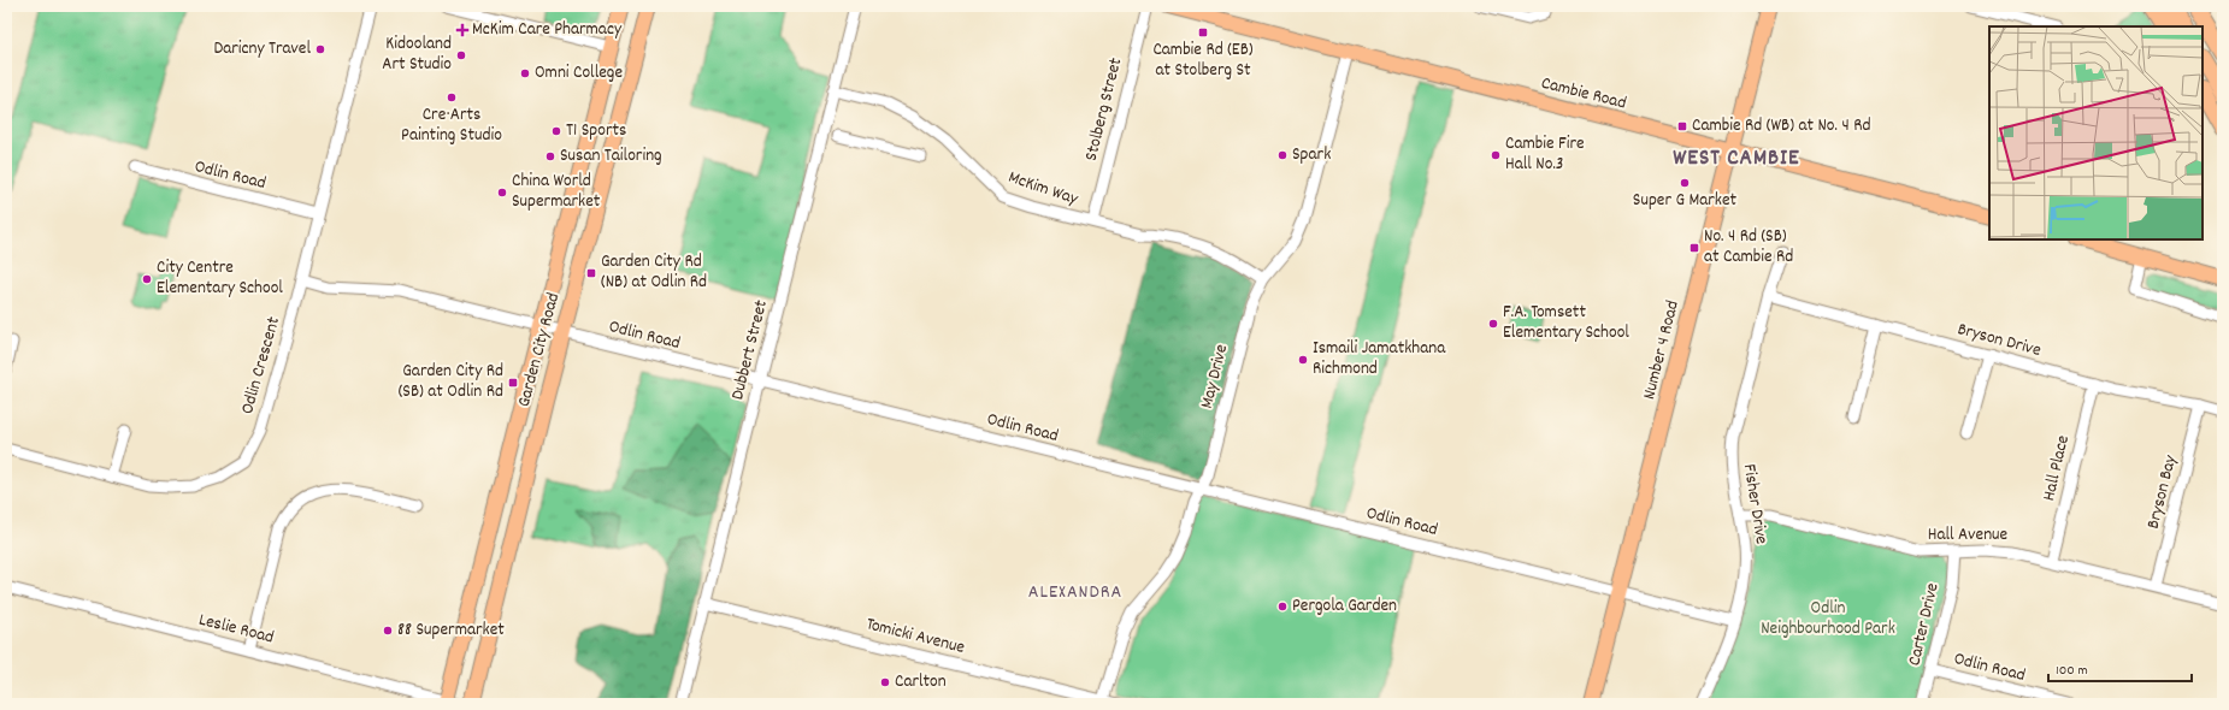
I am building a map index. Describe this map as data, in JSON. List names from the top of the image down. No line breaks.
{"streets":{"main road":["Cambie Road","Garden City Road","Number 4 Road"],"street":["Stolberg Street","Odlin Road","McKim Way","Bryson Drive","Dubbert Street","Odlin Crescent","May Drive","Hall Place","Bryson Bay","Fisher Drive","Hall Avenue","Carter Drive","Leslie Road","Tomicki Avenue"]},"crossings":[["Cambie Road","Number 4 Road"],["Cambie Road","May Drive"],["Stolberg Street","McKim Way"],["Odlin Road","Garden City Road"],["Odlin Road","Dubbert Street"],["Odlin Road","Number 4 Road"],["Odlin Road","Odlin Crescent"],["Odlin Road","May Drive"],["Odlin Road","Fisher Drive"],["Odlin Road","Carter Drive"],["McKim Way","Dubbert Street"],["McKim Way","May Drive"],["Bryson Drive","Hall Place"],["Bryson Drive","Bryson Bay"],["Bryson Drive","Fisher Drive"],["Garden City Road","Leslie Road"],["Dubbert Street","Tomicki Avenue"],["May Drive","Tomicki Avenue"],["Hall Place","Hall Avenue"],["Bryson Bay","Hall Avenue"],["Fisher Drive","Hall Avenue"],["Hall Avenue","Carter Drive"]],"districts":["WEST CAMBIE","ALEXANDRA"],"parks":["Odlin Neighbourhood Park"],"places":{"health":["McKim Care Pharmacy"],"transit":["Cambie Rd (EB) at Stolberg St","Cambie Rd (WB) at No. 4 Rd","No. 4 Rd (SB) at Cambie Rd","Garden City Rd (NB) at Odlin Rd","Garden City Rd (SB) at Odlin Rd"],"other":["Daricny Travel","Kidooland Art Studio","Omni College","Cre·Arts Painting Studio","T1 Sports","Spark","Cambie Fire Hall No.3","Susan Tailoring","Super G Market","China World Supermarket","City Centre Elementary School","F.A. Tomsett Elementary School","Ismaili Jamatkhana Richmond","Pergola Garden","88 Supermarket","Carlton"]},"scale_bar":"100 m"}
